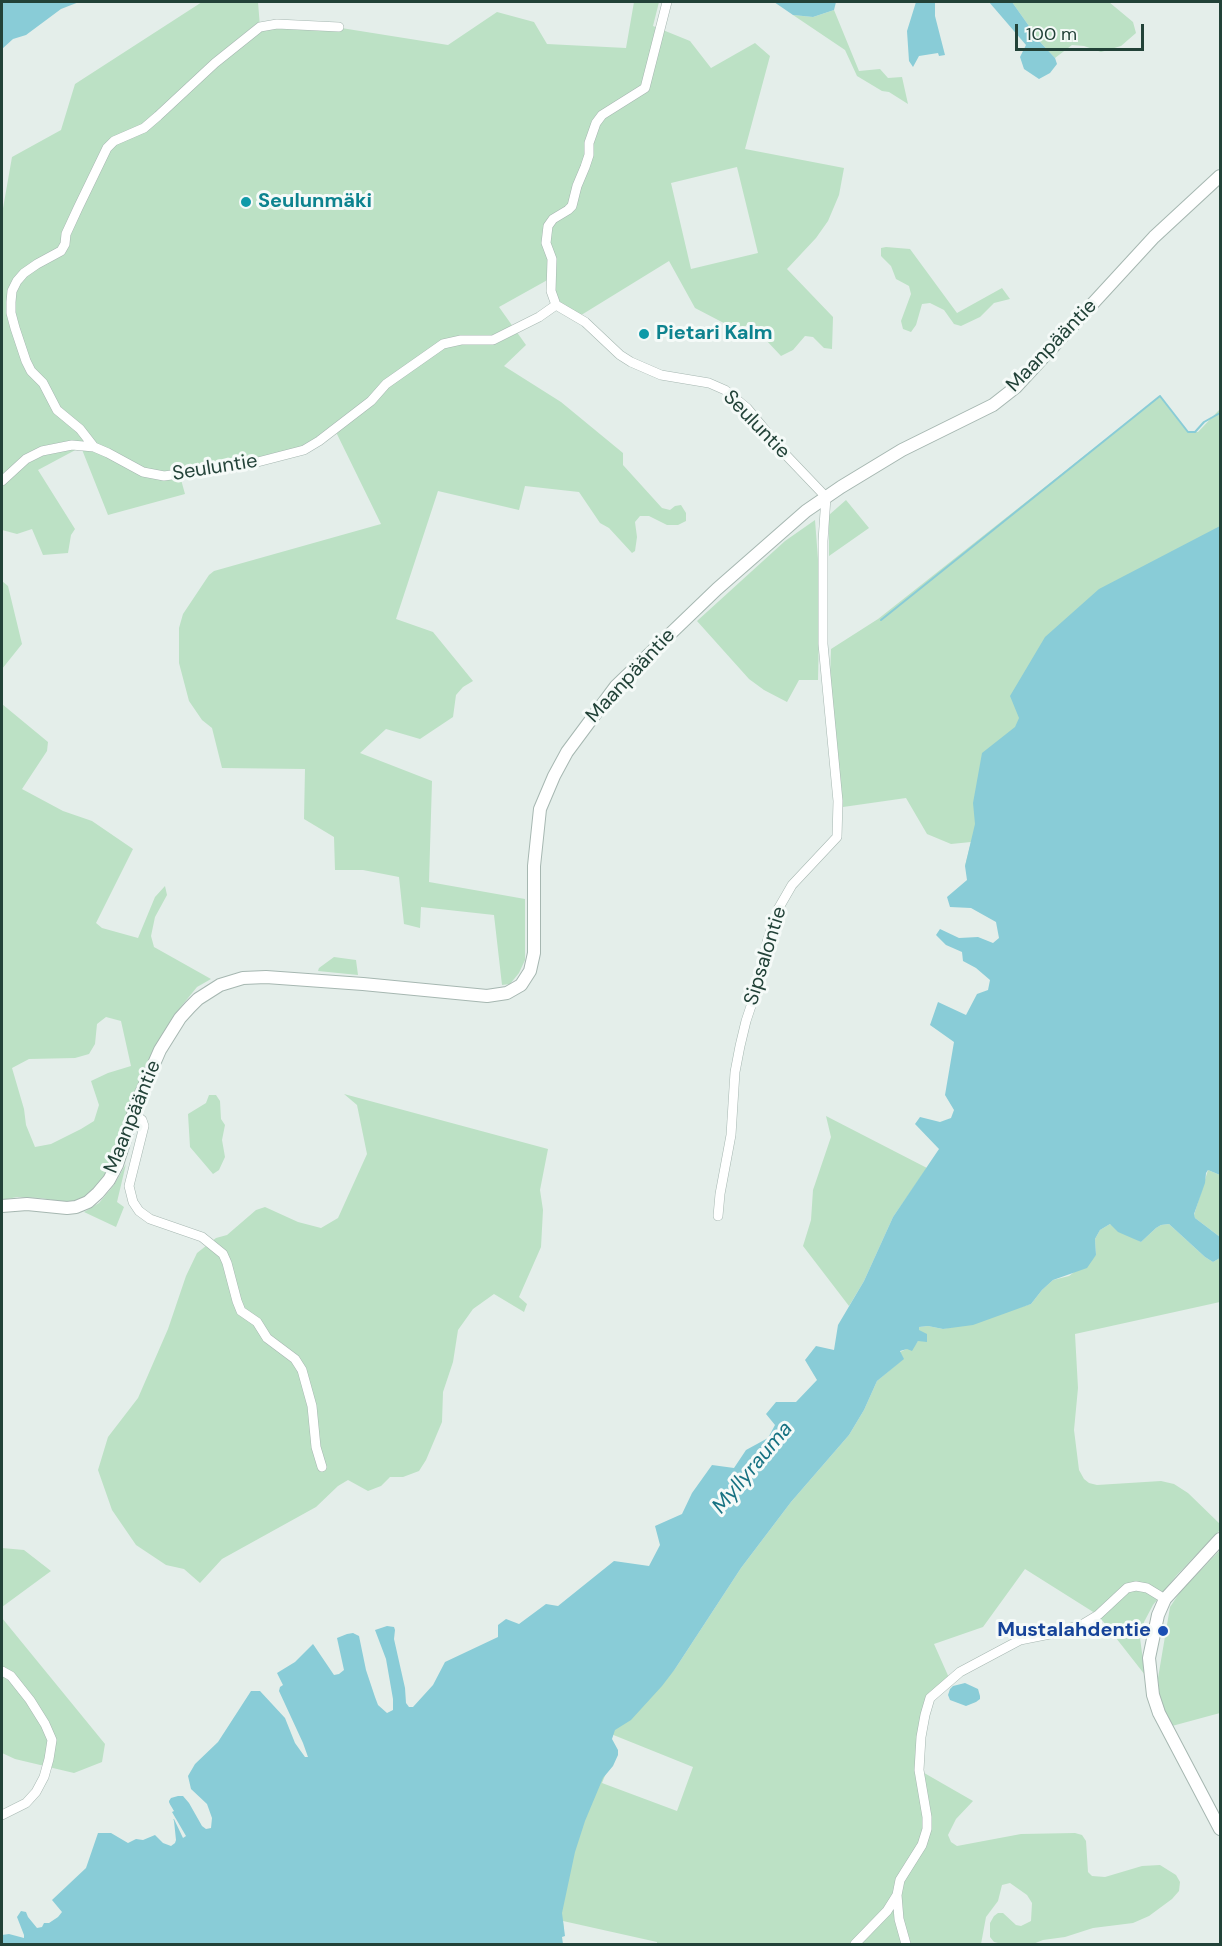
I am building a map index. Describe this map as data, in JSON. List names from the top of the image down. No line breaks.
{"streets":{"street":["Maanpääntie","Seuluntie","Sipsalontie"]},"crossings":[["Maanpääntie","Seuluntie"],["Maanpääntie","Sipsalontie"],["Seuluntie","Sipsalontie"]],"water":["Myllyrauma"],"places":["Seulunmäki","Pietari Kalm","Mustalahdentie"],"scale_bar":"100 m"}
